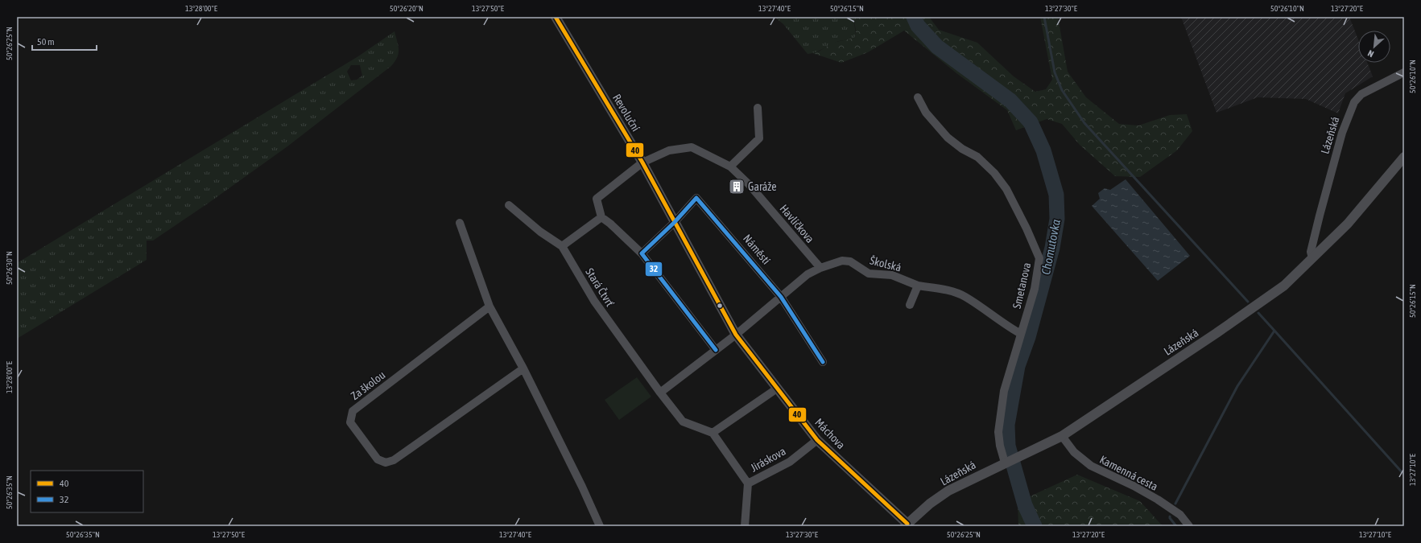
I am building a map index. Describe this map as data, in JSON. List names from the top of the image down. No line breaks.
{"streets":{"street":["Revoluční","Lázeňská","Havlíčkova","Náměstí","Školská","Smetanova","Stará Čtvrť","Za školou","Máchova","Jiráskova","Kamenná cesta"]},"crossings":[["Revoluční","Havlíčkova"],["Revoluční","Náměstí"],["Lázeňská","Smetanova"],["Lázeňská","Máchova"],["Lázeňská","Kamenná cesta"],["Havlíčkova","Školská"],["Náměstí","Školská"],["Školská","Smetanova"],["Máchova","Jiráskova"]],"water":["Chomutovka"],"places":{"building":["Garáže"]},"lines":["transit line 40","transit line 32"],"legend":["40","32"],"scale_bar":"50 m","north":"bottom left","coordinates":["13°28'00\"E","50°26'20\"N","13°27'50\"E","13°27'40\"E","50°26'15\"N","13°27'30\"E","50°26'10\"N","13°27'20\"E","50°26'25\"N","50°26'30\"N","13°27'10\"E","50°26'35\"N"]}
